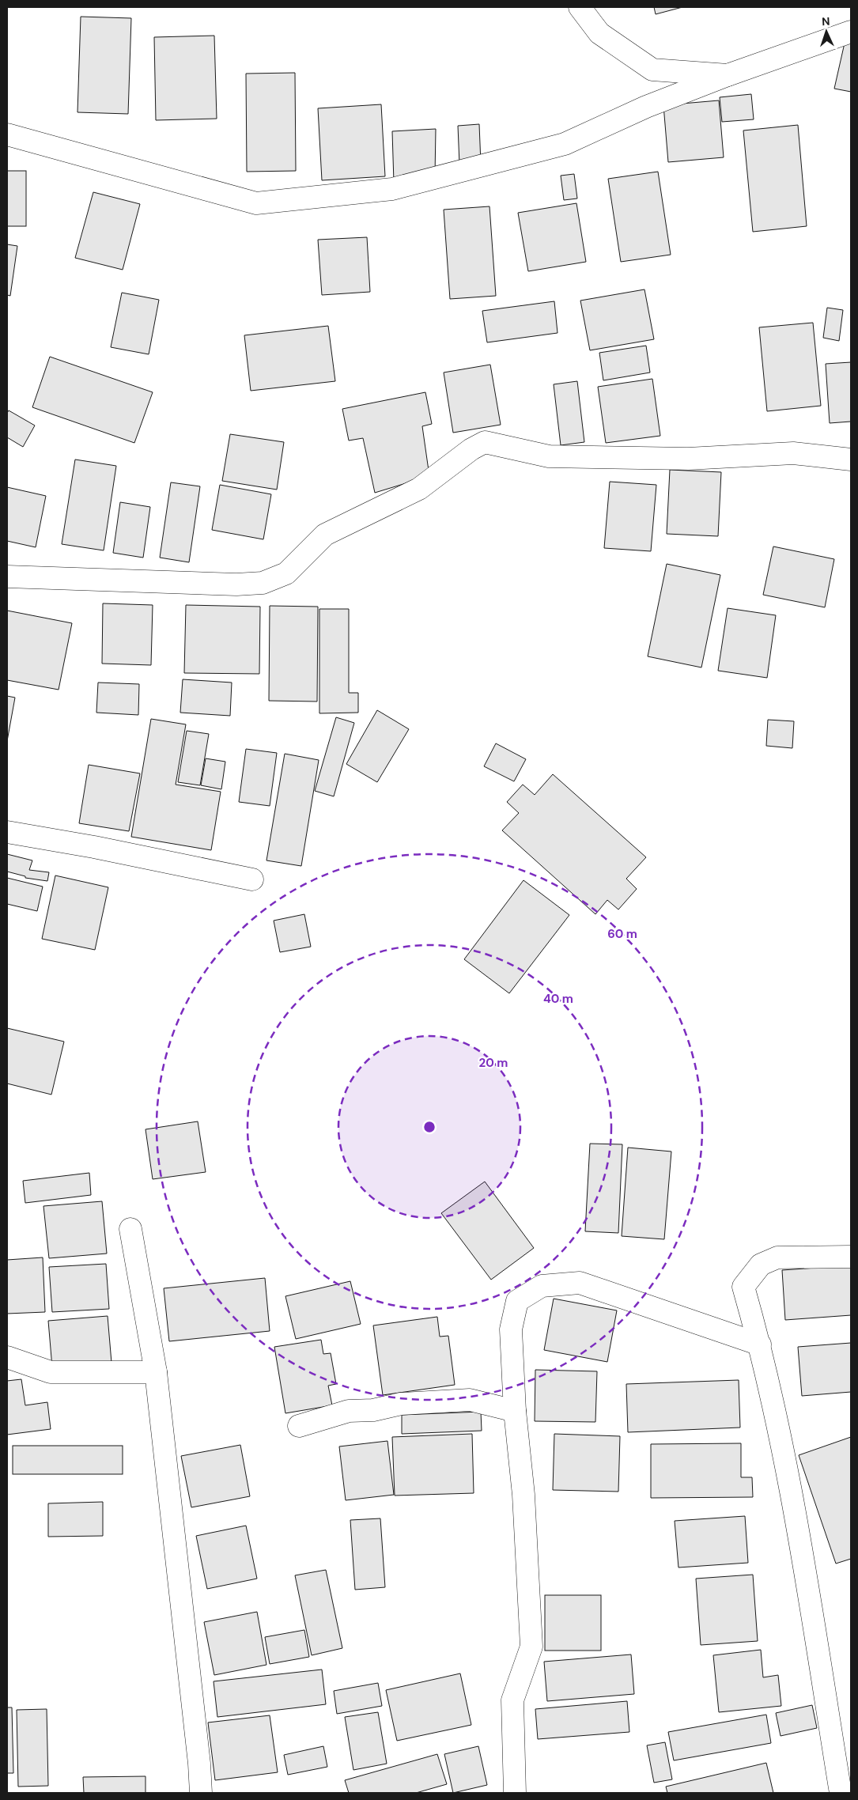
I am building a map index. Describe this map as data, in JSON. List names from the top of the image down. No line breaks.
{"north":"top","rings":["60 m","40 m","20 m"]}
